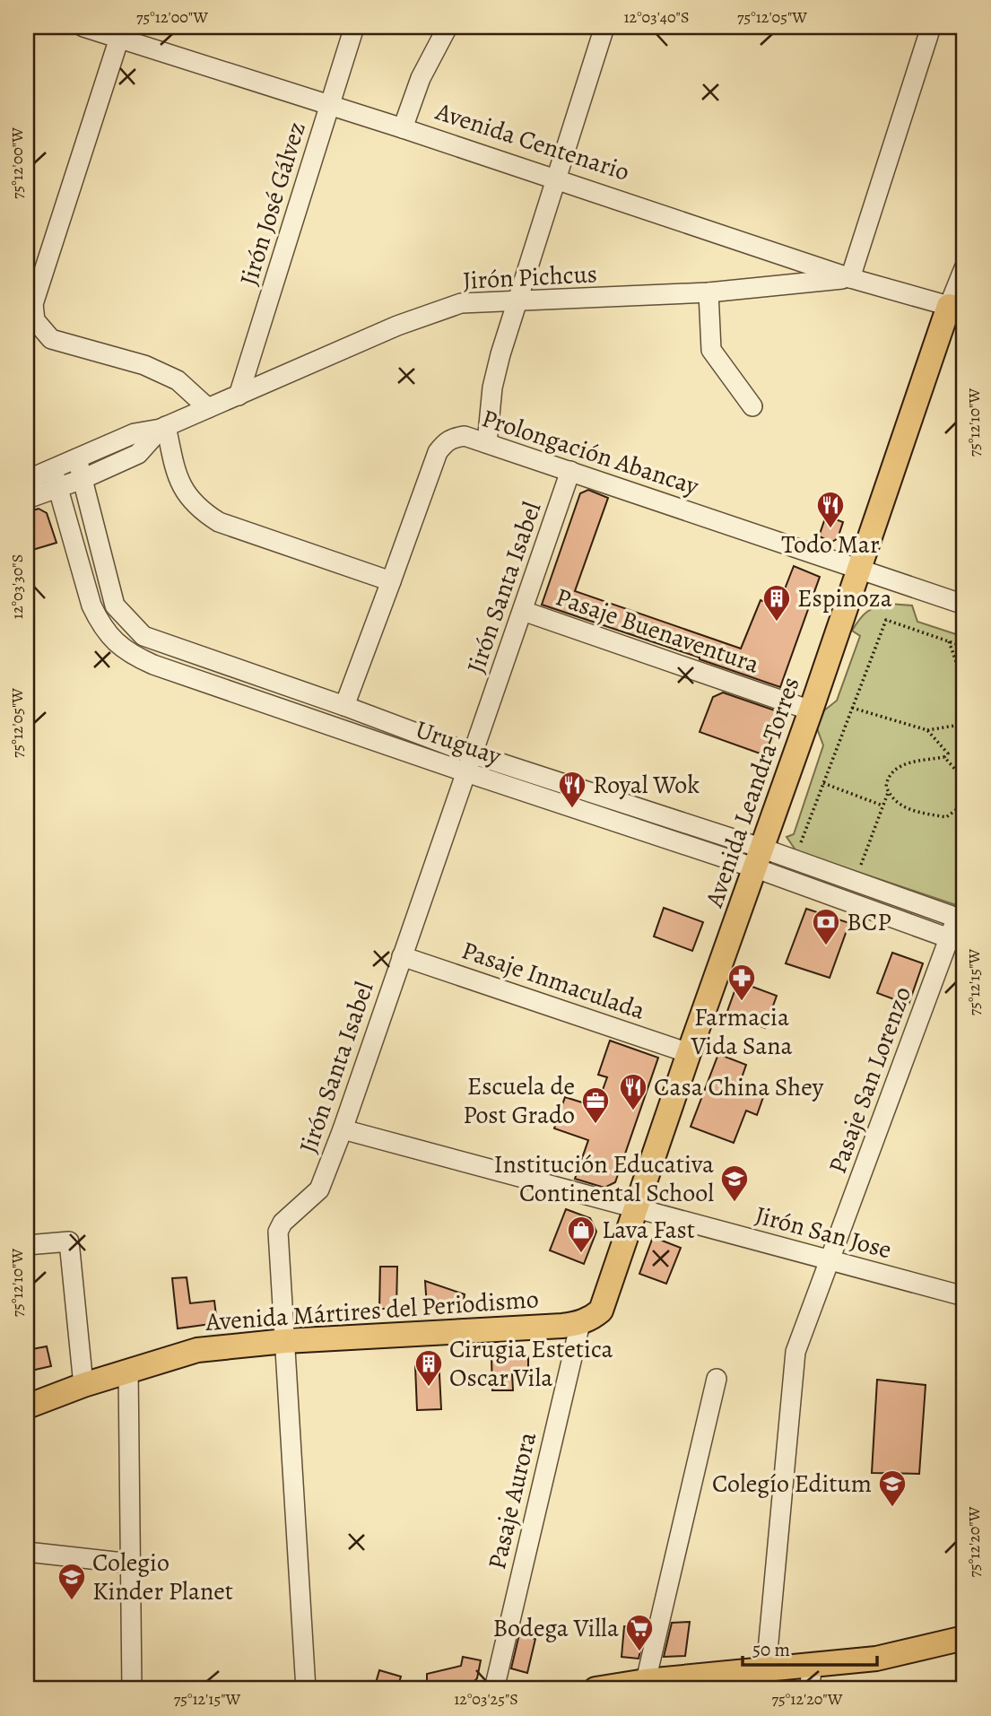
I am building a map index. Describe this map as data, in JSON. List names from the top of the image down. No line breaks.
{"streets":{"main road":["Avenida Leandra Torres","Avenida Mártires del Periodismo"],"street":["Avenida Centenario","Jirón José Gálvez","Jirón Pichcus","Prolongación Abancay","Jirón Santa Isabel","Pasaje Buenaventura","Uruguay","Pasaje Inmaculada","Pasaje San Lorenzo","Jirón San Jose","Pasaje Aurora"]},"crossings":[["Avenida Centenario","Jirón José Gálvez"],["Avenida Centenario","Jirón Pichcus"],["Avenida Centenario","Avenida Leandra Torres"],["Jirón José Gálvez","Jirón Pichcus"],["Prolongación Abancay","Jirón Santa Isabel"],["Prolongación Abancay","Uruguay"],["Prolongación Abancay","Avenida Leandra Torres"],["Jirón Santa Isabel","Pasaje Buenaventura"],["Jirón Santa Isabel","Uruguay"],["Jirón Santa Isabel","Pasaje Inmaculada"],["Jirón Santa Isabel","Jirón San Jose"],["Jirón Santa Isabel","Avenida Mártires del Periodismo"],["Pasaje Buenaventura","Avenida Leandra Torres"],["Uruguay","Avenida Leandra Torres"],["Uruguay","Pasaje San Lorenzo"],["Avenida Leandra Torres","Pasaje Inmaculada"],["Avenida Leandra Torres","Jirón San Jose"],["Avenida Leandra Torres","Avenida Mártires del Periodismo"],["Avenida Leandra Torres","Pasaje Aurora"],["Pasaje San Lorenzo","Jirón San Jose"],["Avenida Mártires del Periodismo","Pasaje Aurora"]],"places":{"restaurant":["Todo Mar","Royal Wok","Casa China Shey"],"building":["Espinoza","Cirugia Estetica Oscar Vila"],"bank":["BCP"],"pharmacy":["Farmacia Vida Sana"],"office":["Escuela de Post Grado"],"school or university":["Institución Educativa Continental School","Colegío Editum","Colegio Kinder Planet"],"shop":["Lava Fast"],"supermarket":["Bodega Villa"]},"scale_bar":"50 m","coordinates":["75°12'00\"W","12°03'40\"S","75°12'05\"W","75°12'10\"W","12°03'30\"S","75°12'15\"W","75°12'20\"W","12°03'25\"S"]}
